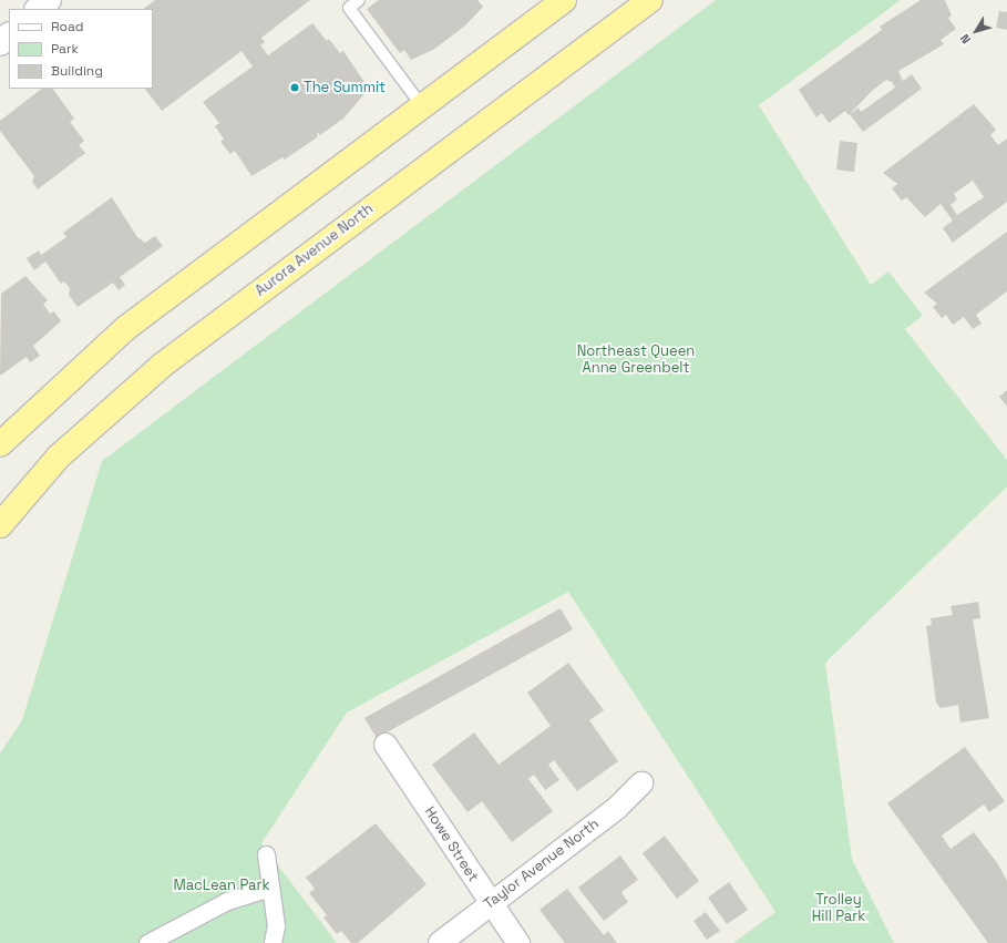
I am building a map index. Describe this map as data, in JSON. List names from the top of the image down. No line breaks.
{"streets":{"highway":["Aurora Avenue North"],"street":["Howe Street","Taylor Avenue North"]},"crossings":[["Howe Street","Taylor Avenue North"]],"parks":["Northeast Queen Anne Greenbelt","MacLean Park","Trolley Hill Park"],"places":["The Summit"],"legend":["Road","Park","Building"],"north":"bottom left"}
